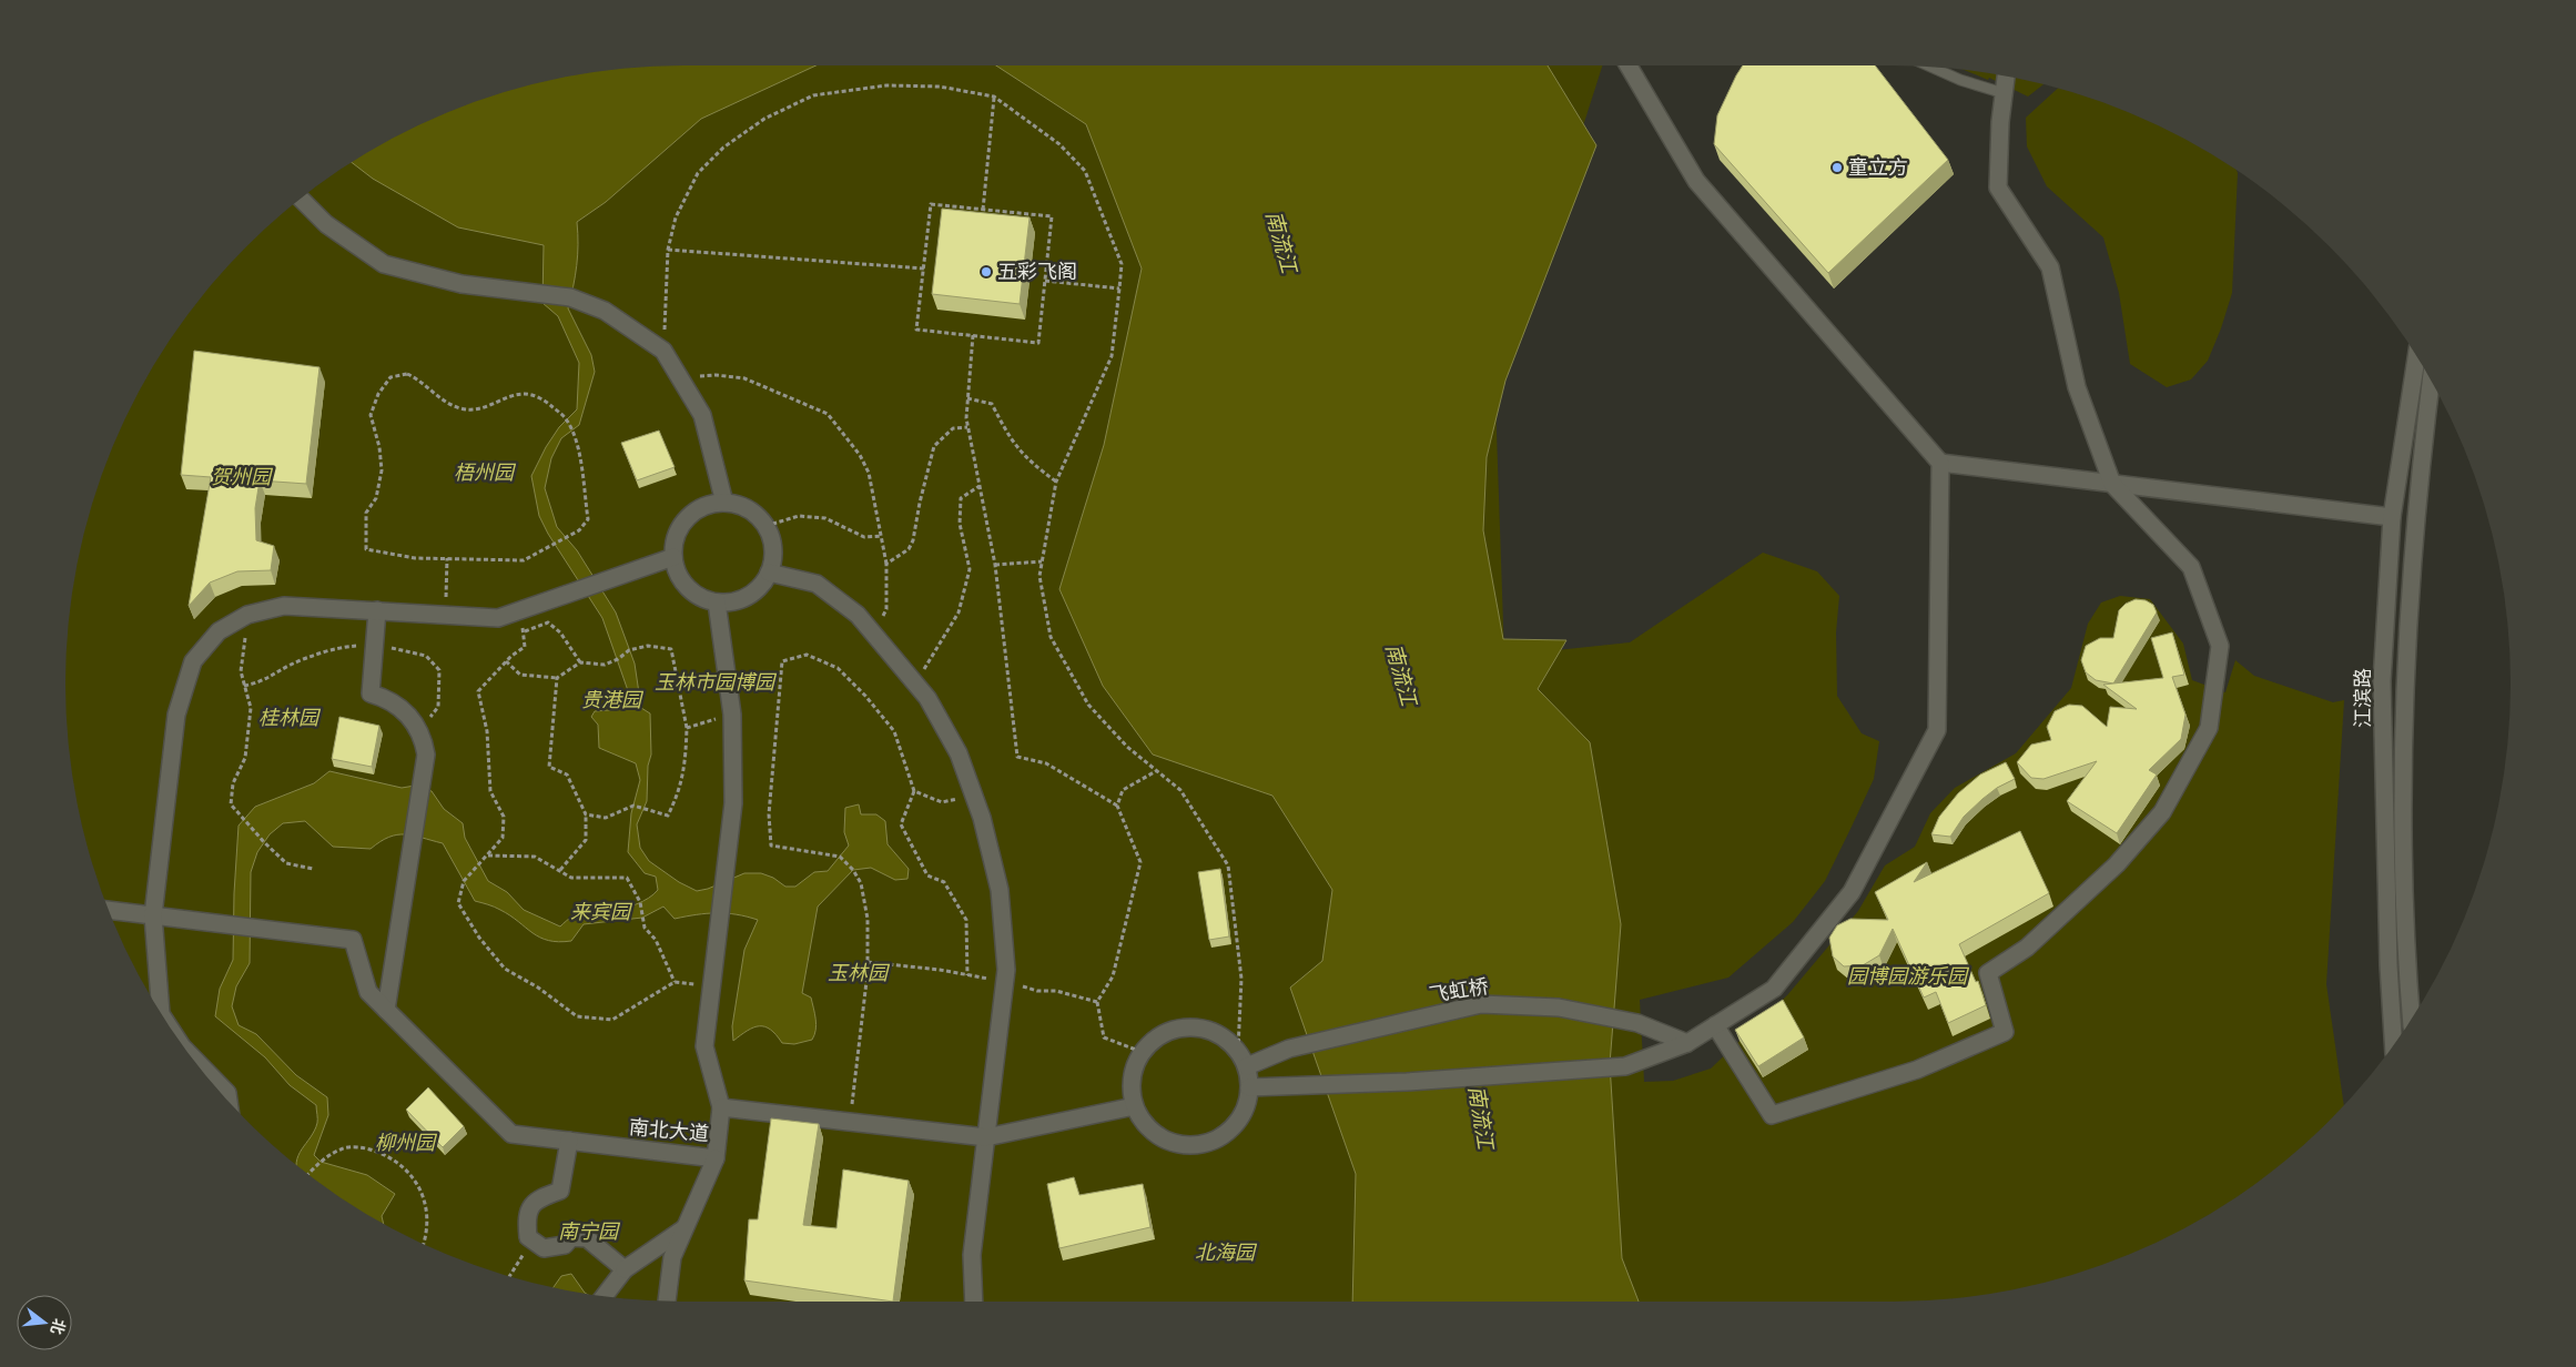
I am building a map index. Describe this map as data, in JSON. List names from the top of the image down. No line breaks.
{"streets":{"street":["江滨路","飞虹桥","南北大道"]},"crossings":[["飞虹桥","南北大道"]],"water":["南流江"],"parks":["梧州园","贺州园","玉林市园博园","贵港园","桂林园","来宾园","玉林园","园博园游乐园","柳州园","南宁园","北海园"],"places":["童立方","五彩飞阁"],"north":"right"}
